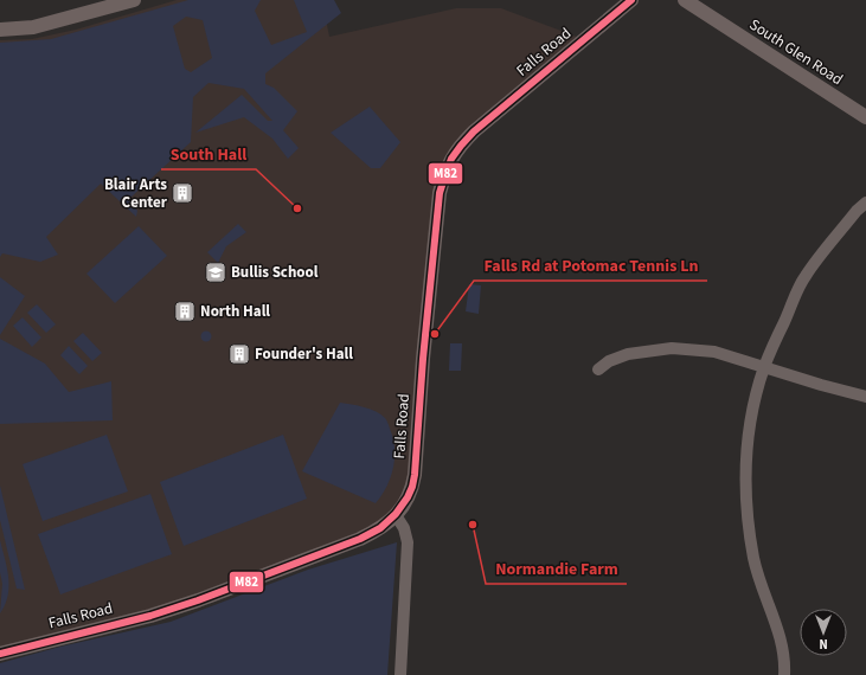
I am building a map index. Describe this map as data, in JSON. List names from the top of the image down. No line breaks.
{"streets":{"main road":["Falls Road","South Glen Road"]},"places":{"building":["Blair Arts Center","North Hall","Founder's Hall"],"other":["South Hall","Falls Rd at Potomac Tennis Ln","Normandie Farm"],"school or university":["Bullis School"]},"lines":["transit line M82"],"north":"bottom"}
